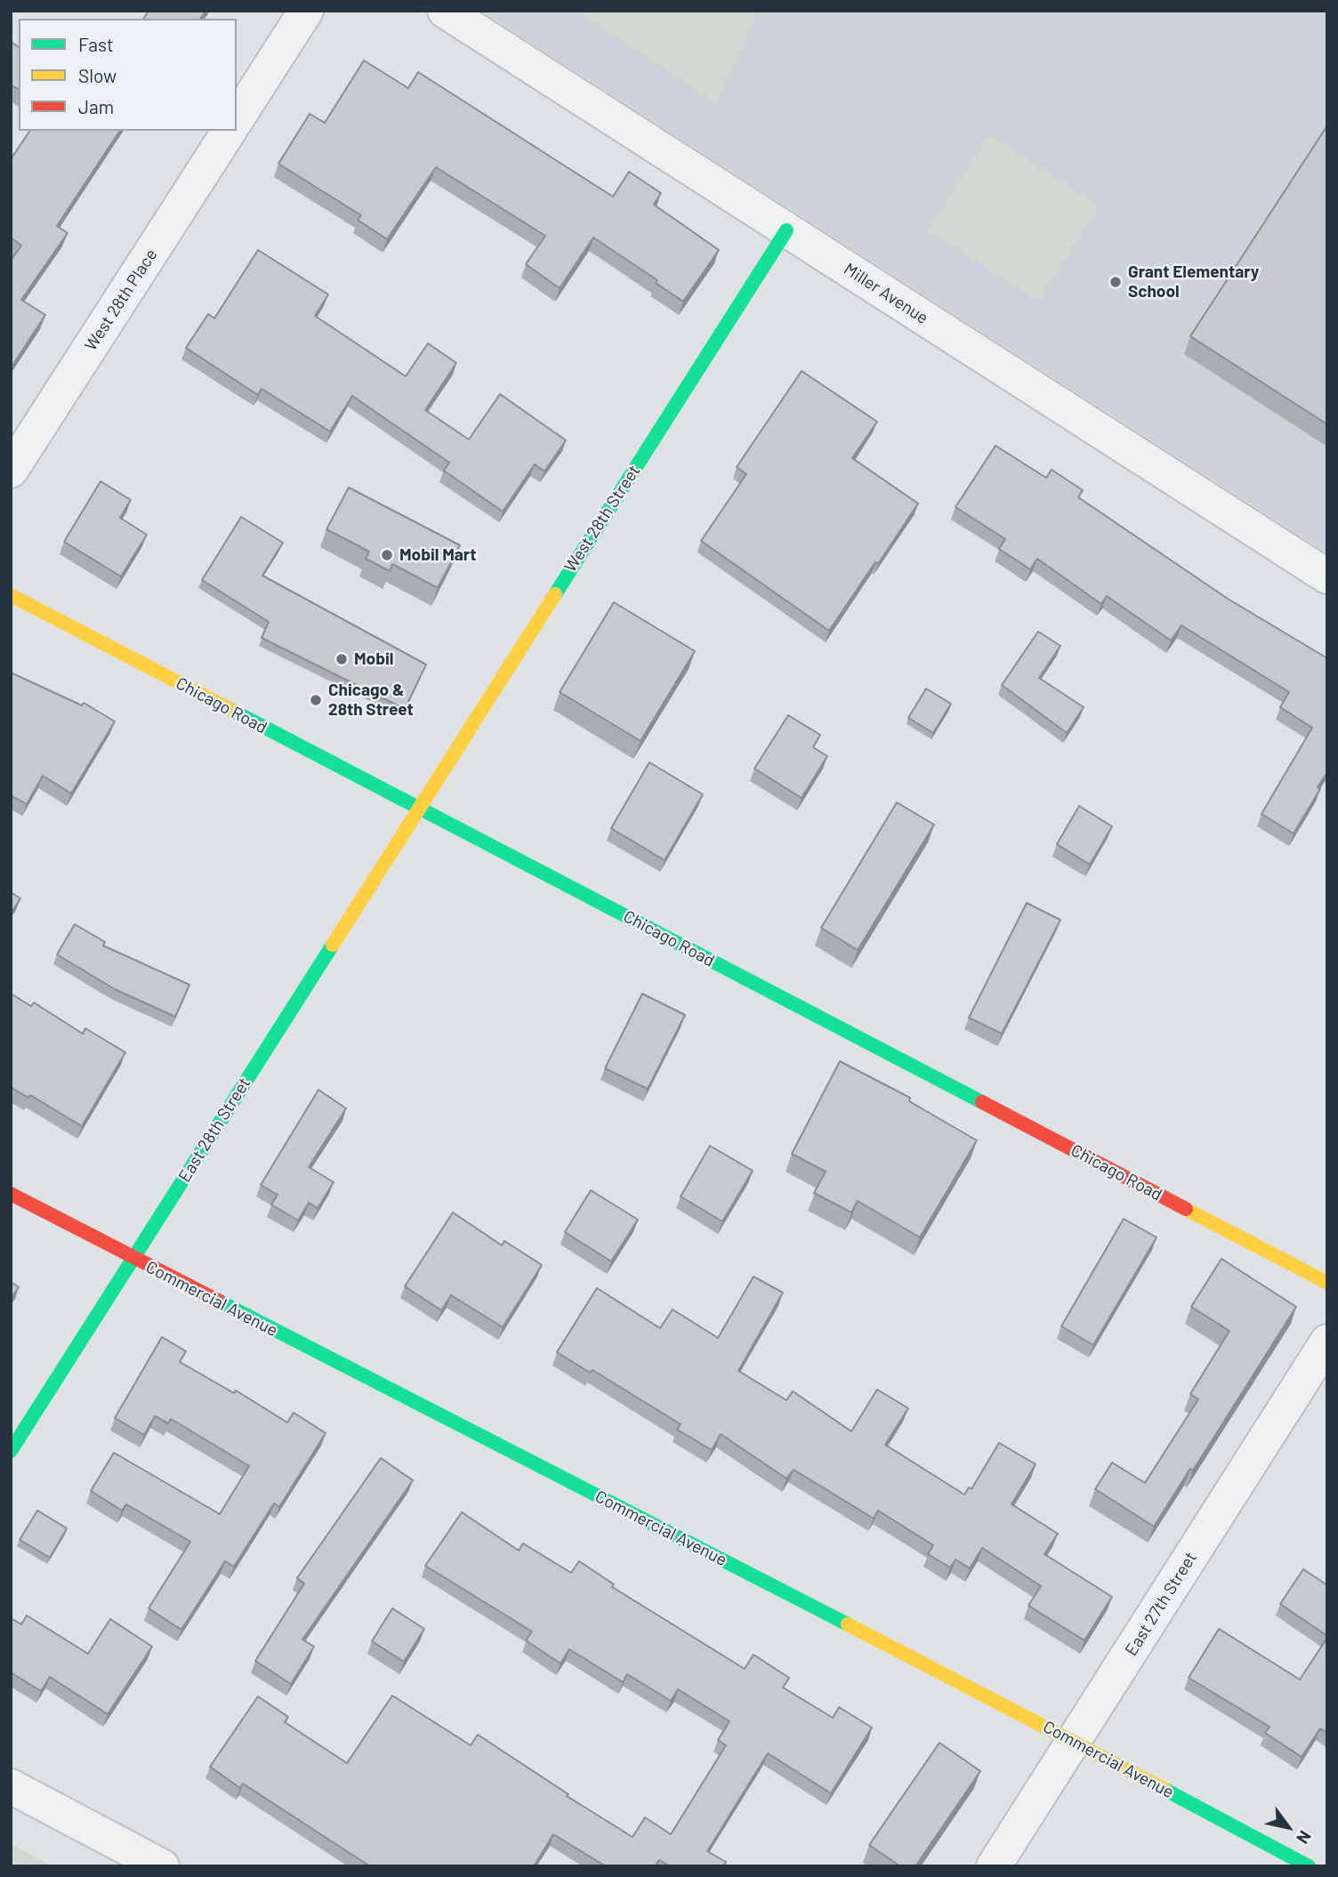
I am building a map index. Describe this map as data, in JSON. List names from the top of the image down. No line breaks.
{"streets":{"street":["Miller Avenue","West 28th Place","West 28th Street","Chicago Road","East 28th Street","Commercial Avenue","East 27th Street"]},"crossings":[["Miller Avenue","West 28th Street"],["West 28th Street","Chicago Road"],["West 28th Street","East 28th Street"],["Chicago Road","East 28th Street"],["East 28th Street","Commercial Avenue"],["Commercial Avenue","East 27th Street"]],"places":["Grant Elementary School","Mobil Mart","Mobil","Chicago & 28th Street"],"legend":["Fast","Slow","Jam"],"north":"bottom right"}
